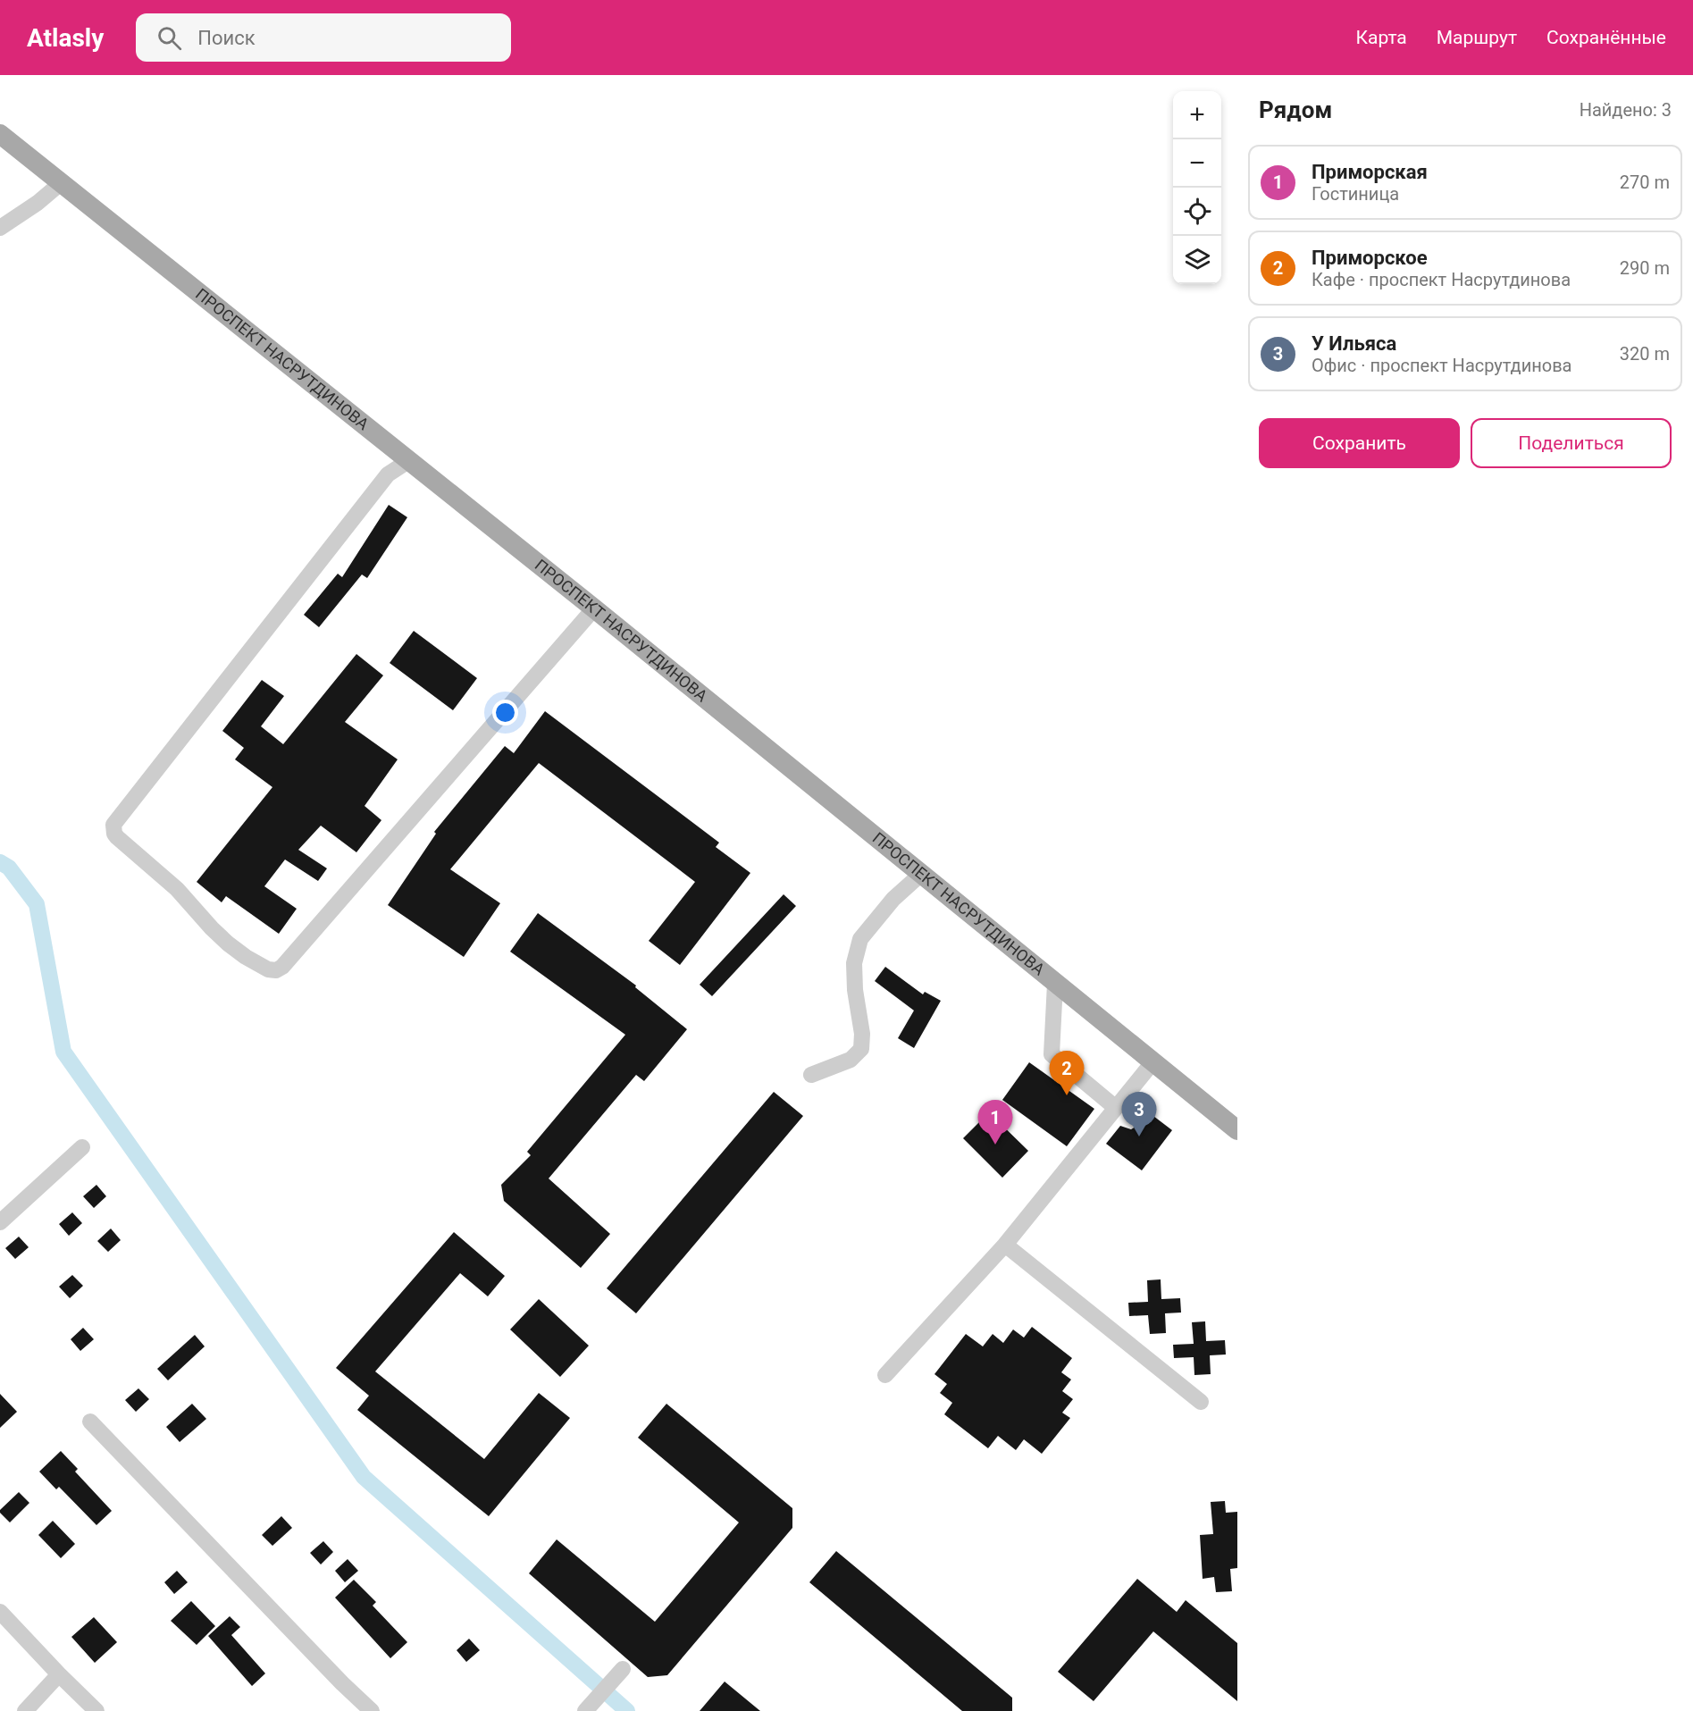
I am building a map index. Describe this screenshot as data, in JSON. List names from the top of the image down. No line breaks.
{"streets":{"main road":["ПРОСПЕКТ НАСРУТДИНОВА"]},"page":{"header":"Atlasly","search":"Поиск","nav":["Карта","Маршрут","Сохранённые"],"heading":["Рядом","Найдено: 3"],"map_buttons":["+","−"],"list":[{"mark":"1","name":"Приморская","note":"Гостиница","value":"270 m"},{"mark":"2","name":"Приморское","note":"Кафе · проспект Насрутдинова","value":"290 m"},{"mark":"3","name":"У Ильяса","note":"Офис · проспект Насрутдинова","value":"320 m"}],"buttons":["Сохранить","Поделиться"],"pins":["2","3","1"]}}
